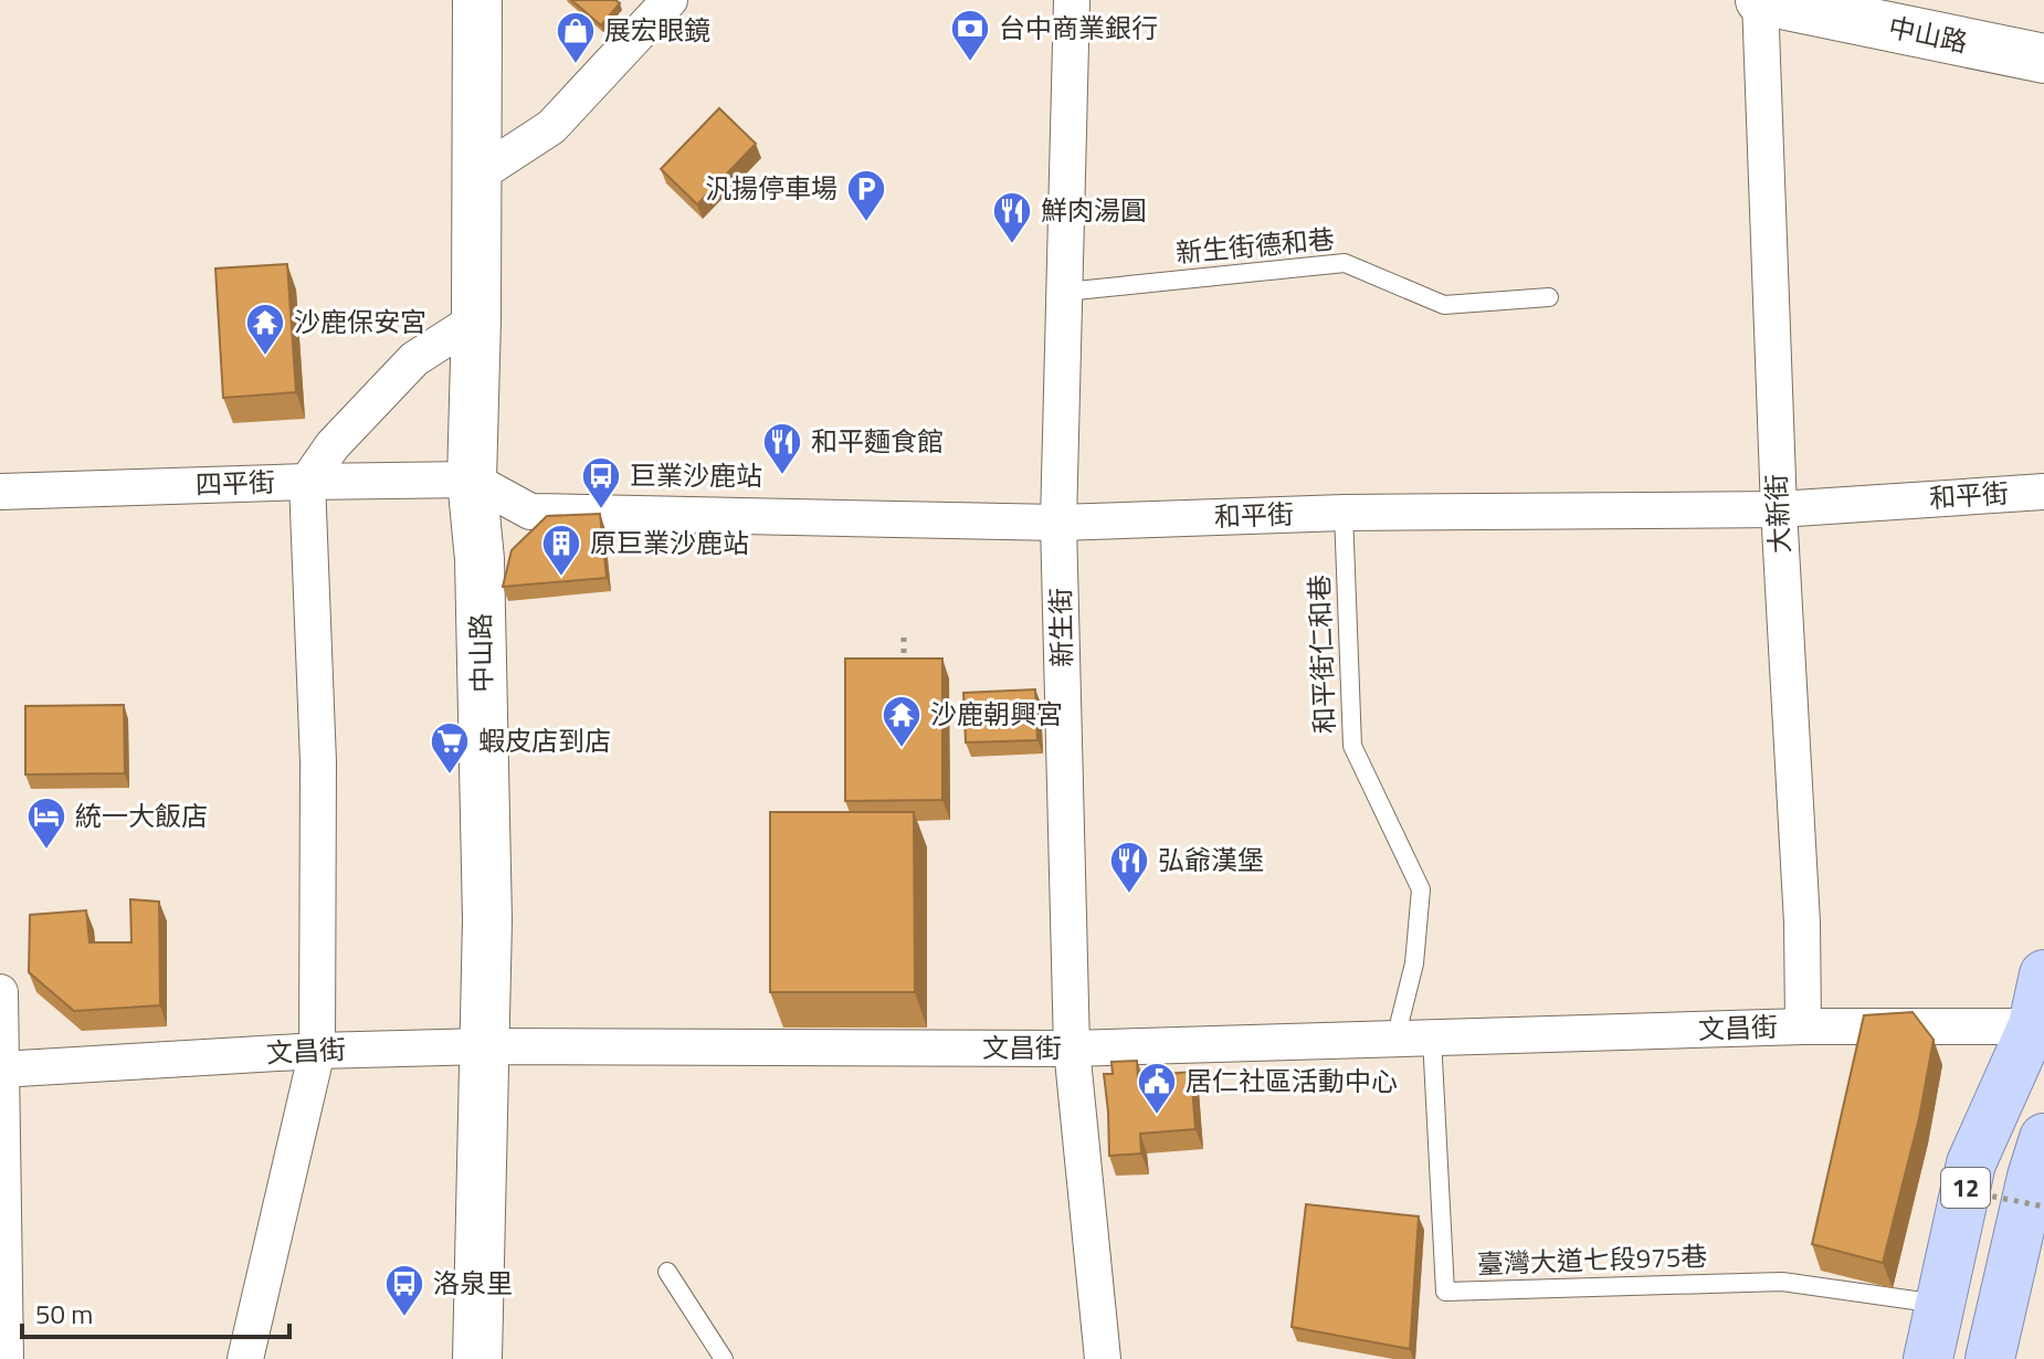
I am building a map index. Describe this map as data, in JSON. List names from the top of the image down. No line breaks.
{"streets":{"main road":["12"],"street":["中山路","四平街","和平街","大新街","新生街","文昌街"],"lane":["新生街德和巷","和平街仁和巷","臺灣大道七段975巷"]},"crossings":[["中山路","四平街"],["中山路","和平街"],["中山路","大新街"],["中山路","文昌街"],["新生街德和巷","新生街"],["四平街","和平街"],["和平街","大新街"],["和平街","新生街"],["和平街","和平街仁和巷"],["大新街","文昌街"],["新生街","文昌街"],["和平街仁和巷","文昌街"],["文昌街","12"],["文昌街","臺灣大道七段975巷"],["12","臺灣大道七段975巷"]],"places":{"bank":["台中商業銀行"],"shop":["展宏眼鏡"],"parking":["汎揚停車場"],"restaurant":["鮮肉湯圓","和平麵食館","弘爺漢堡"],"temple":["沙鹿保安宮","沙鹿朝興宮"],"bus stop":["巨業沙鹿站","洛泉里"],"building":["原巨業沙鹿站"],"supermarket":["蝦皮店到店"],"hotel":["統一大飯店"],"public building":["居仁社區活動中心"]},"scale_bar":"50 m"}
